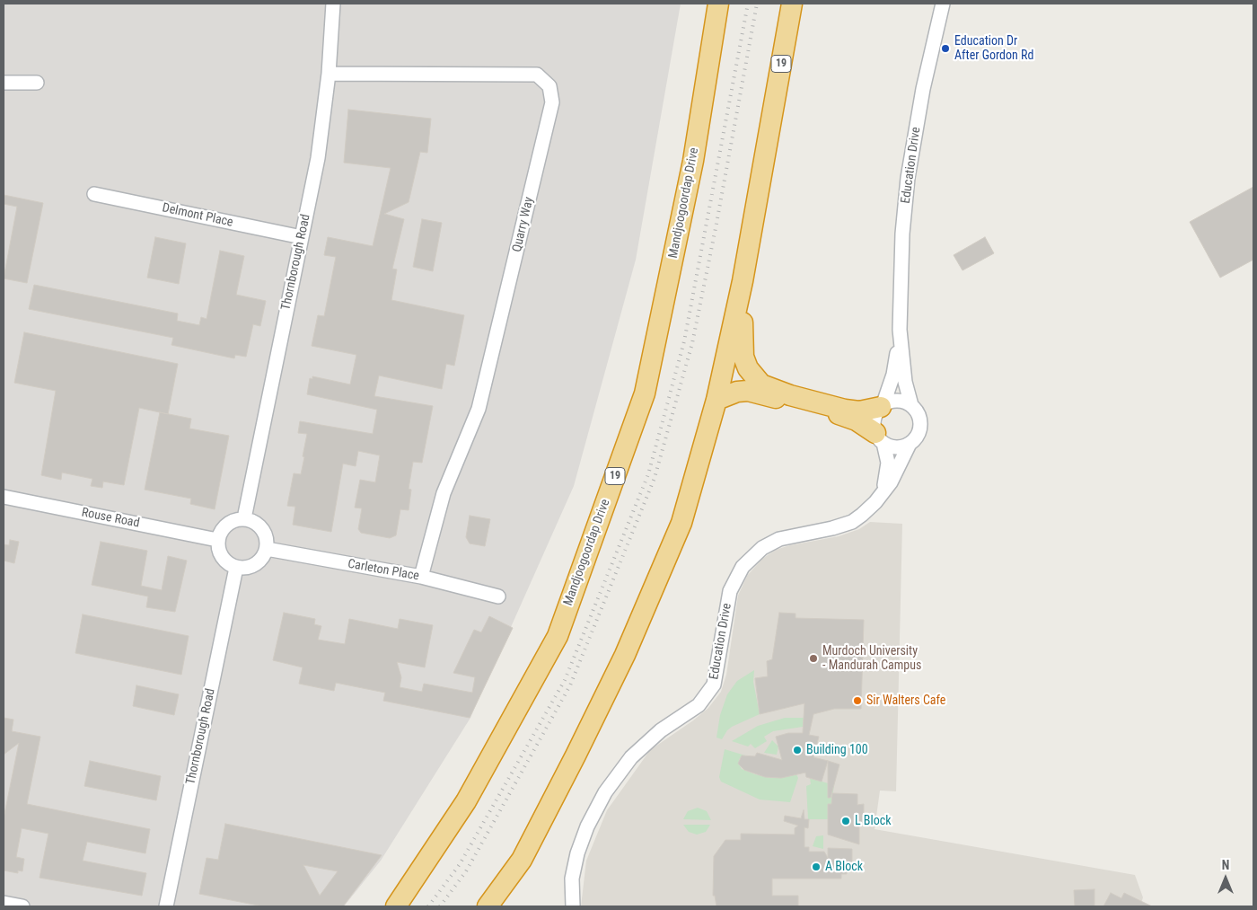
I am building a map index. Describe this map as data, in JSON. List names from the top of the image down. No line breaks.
{"streets":{"highway":["19","Mandjoogoordap Drive"],"street":["Education Drive","Delmont Place","Quarry Way","Thornborough Road","Rouse Road","Carleton Place"]},"crossings":[["Delmont Place","Thornborough Road"],["Quarry Way","Thornborough Road"],["Quarry Way","Carleton Place"],["Thornborough Road","Rouse Road"],["Thornborough Road","Carleton Place"],["Rouse Road","Carleton Place"]],"places":["Education Dr After Gordon Rd","Murdoch University - Mandurah Campus","Sir Walters Cafe","Building 100","L Block","A Block"],"north":"top"}
